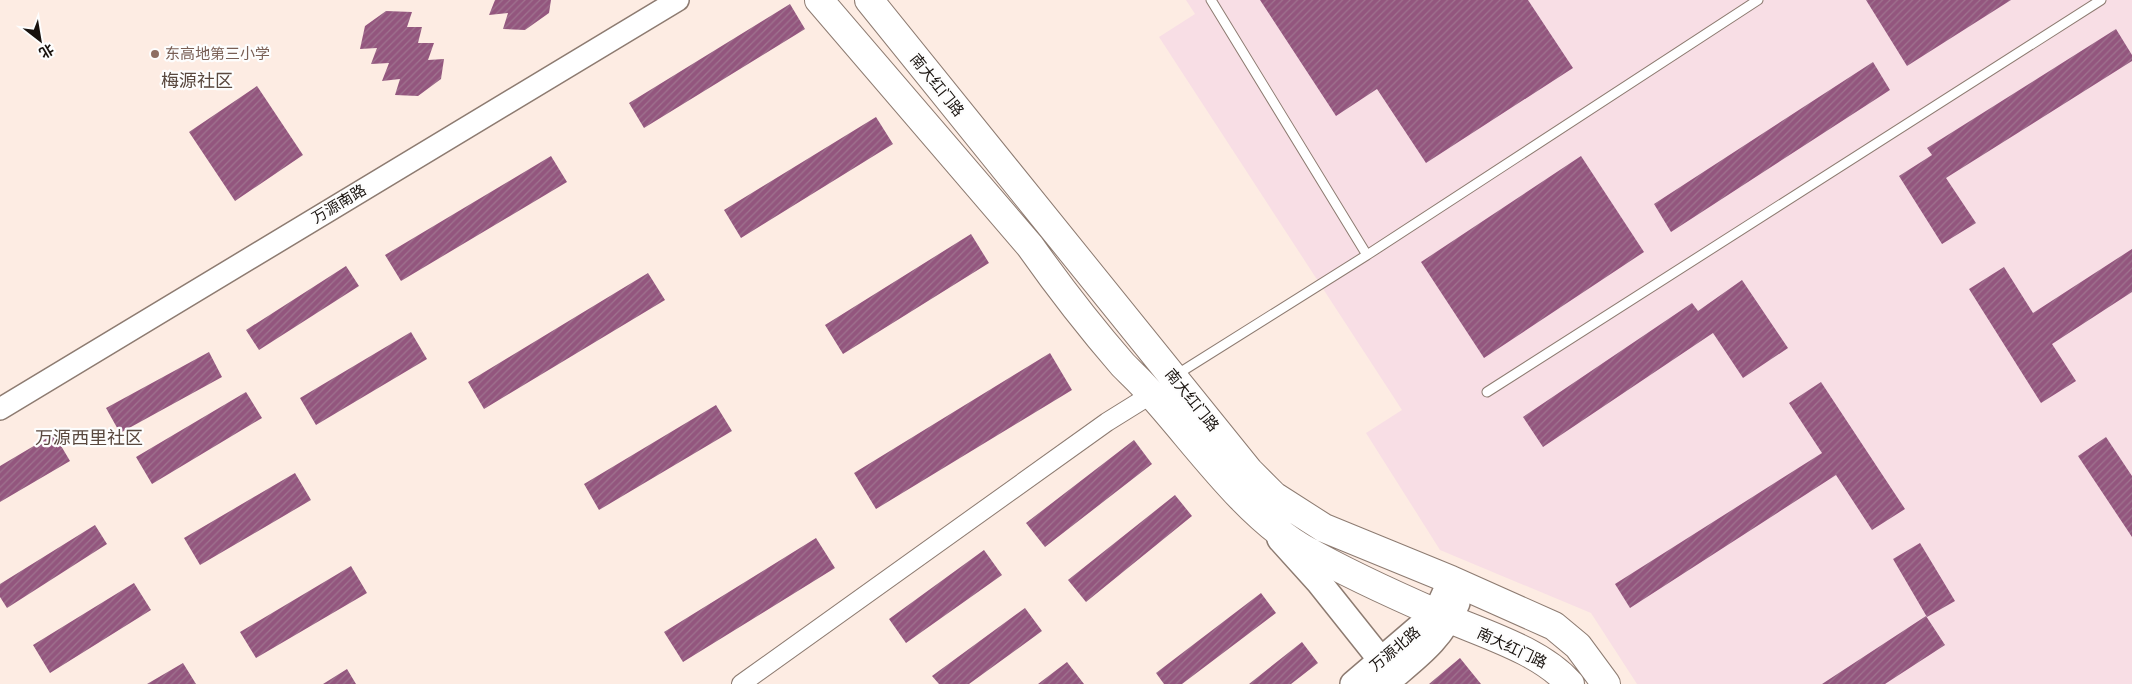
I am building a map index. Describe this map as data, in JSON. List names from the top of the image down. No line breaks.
{"streets":{"highway":["南大红门路"],"main road":["万源北路"],"street":["万源南路"]},"crossings":[["南大红门路","万源北路"]],"districts":["梅源社区","万源西里社区"],"places":["东高地第三小学"],"north":"bottom right"}
